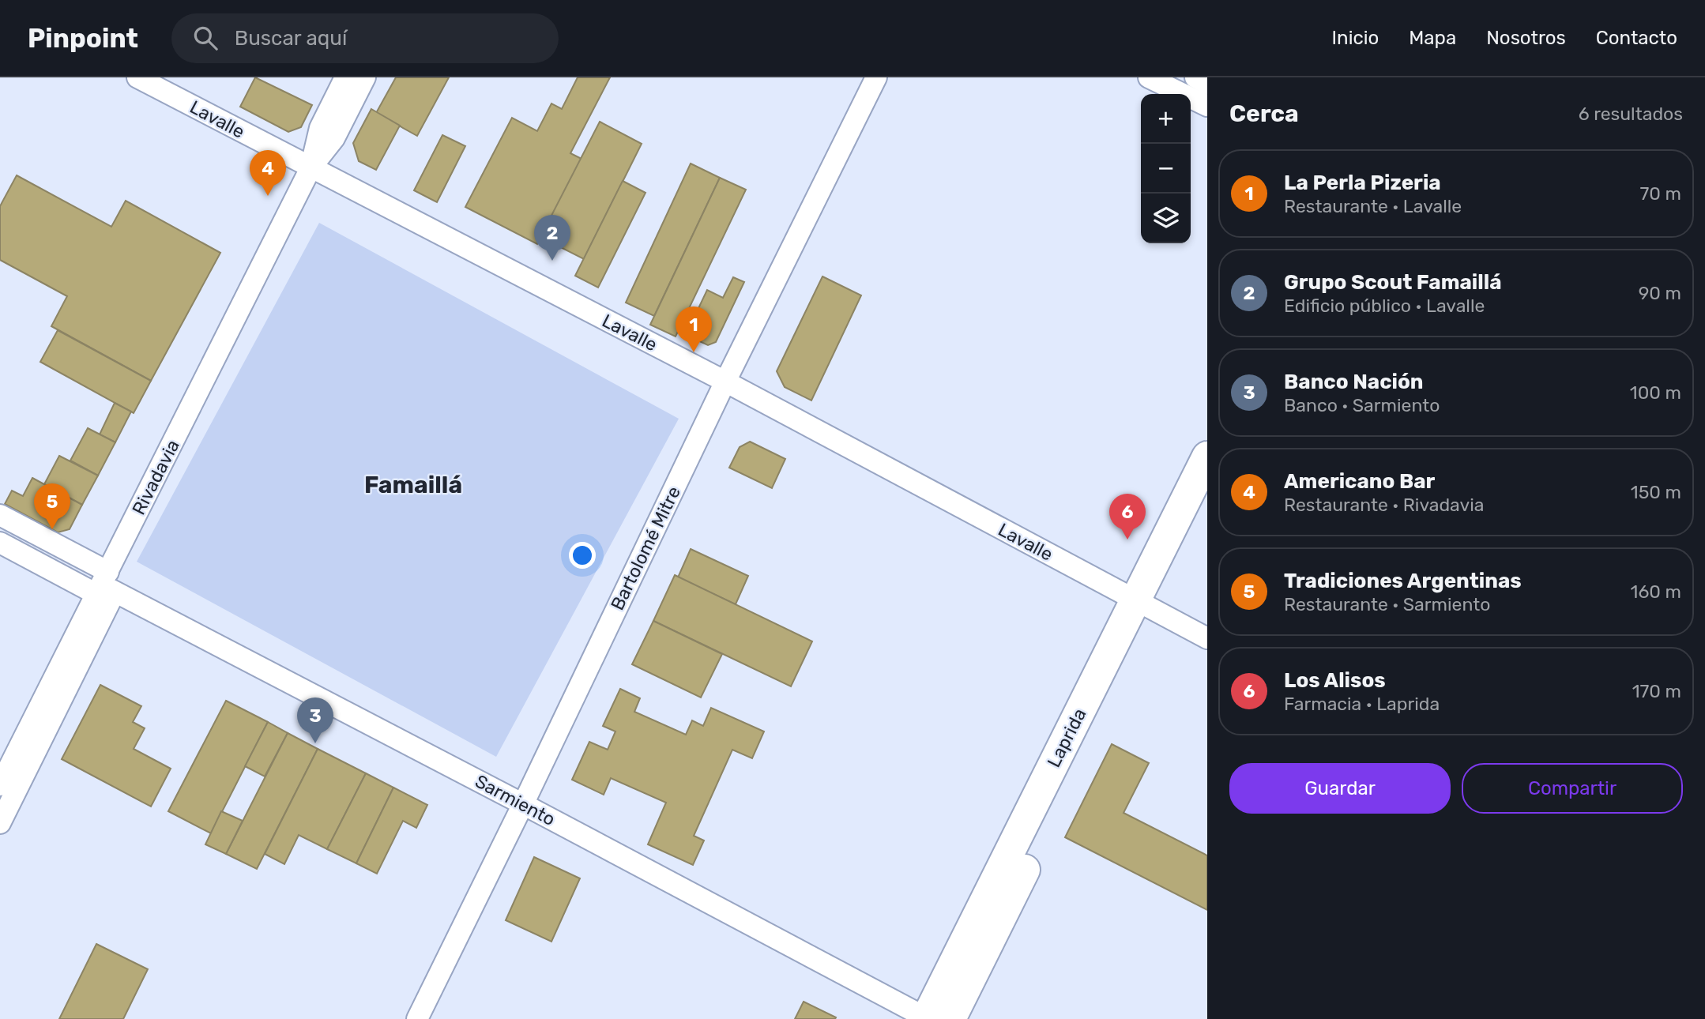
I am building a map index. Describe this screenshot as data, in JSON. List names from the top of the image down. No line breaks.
{"streets":{"main road":["Laprida"],"street":["Lavalle","Rivadavia","Bartolomé Mitre","Sarmiento"]},"crossings":[["Lavalle","Rivadavia"],["Lavalle","Bartolomé Mitre"],["Lavalle","Laprida"],["Rivadavia","Sarmiento"],["Bartolomé Mitre","Sarmiento"],["Laprida","Sarmiento"]],"districts":["Famaillá"],"page":{"header":"Pinpoint","search":"Buscar aquí","nav":["Inicio","Mapa","Nosotros","Contacto"],"heading":["Cerca","6 resultados"],"map_buttons":["+","−"],"list":[{"mark":"1","name":"La Perla Pizeria","note":"Restaurante · Lavalle","value":"70 m"},{"mark":"2","name":"Grupo Scout Famaillá","note":"Edificio público · Lavalle","value":"90 m"},{"mark":"3","name":"Banco Nación","note":"Banco · Sarmiento","value":"100 m"},{"mark":"4","name":"Americano Bar","note":"Restaurante · Rivadavia","value":"150 m"},{"mark":"5","name":"Tradiciones Argentinas","note":"Restaurante · Sarmiento","value":"160 m"},{"mark":"6","name":"Los Alisos","note":"Farmacia · Laprida","value":"170 m"}],"pins":["4","2","1","5","6","3"],"buttons":["Guardar","Compartir"]}}
